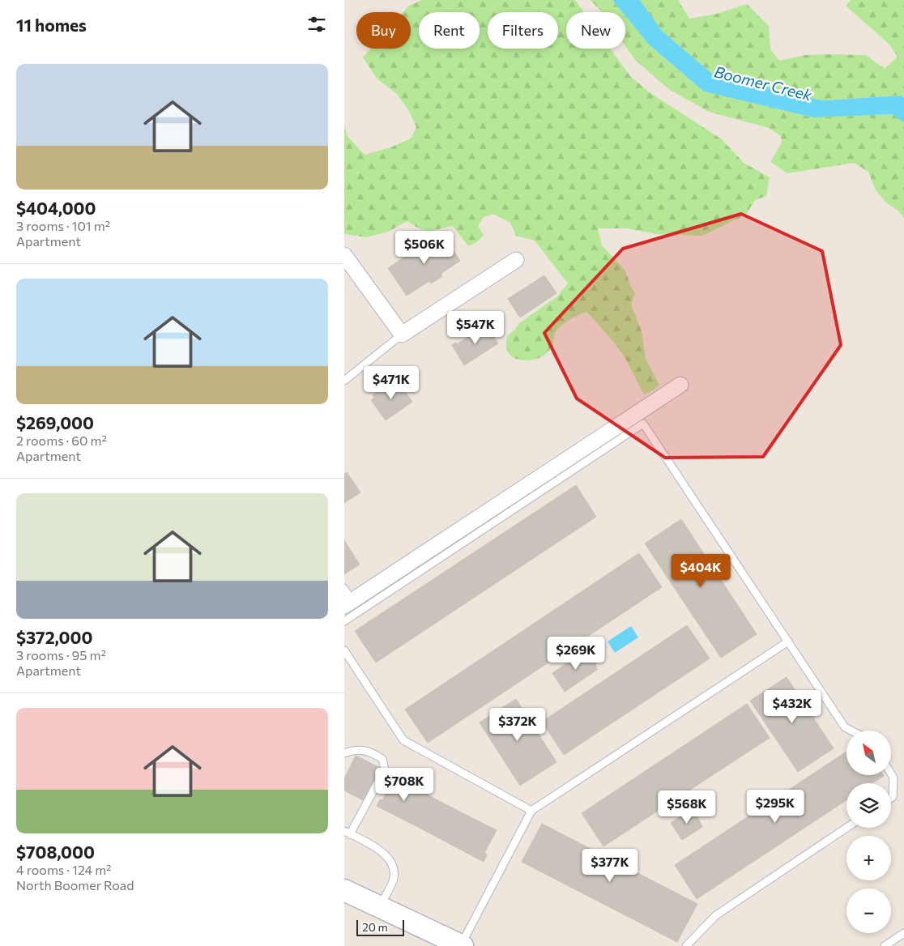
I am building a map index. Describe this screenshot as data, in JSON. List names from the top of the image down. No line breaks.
{"water":["Boomer Creek"],"scale_bar":"20 m","north":"top left","page":{"heading":"11 homes","chip":["Buy","Rent","Filters","New"],"list":[{"name":"$404,000","note":"3 rooms · 101 m² · Apartment"},{"name":"$269,000","note":"2 rooms · 60 m² · Apartment"},{"name":"$372,000","note":"3 rooms · 95 m² · Apartment"},{"name":"$708,000","note":"4 rooms · 124 m² · North Boomer Road"}],"price":["$506K","$547K","$471K","$404K","$269K","$432K","$372K","$708K","$295K","$568K","$377K"],"map_buttons":["+","−"],"scale":"20 m"}}
